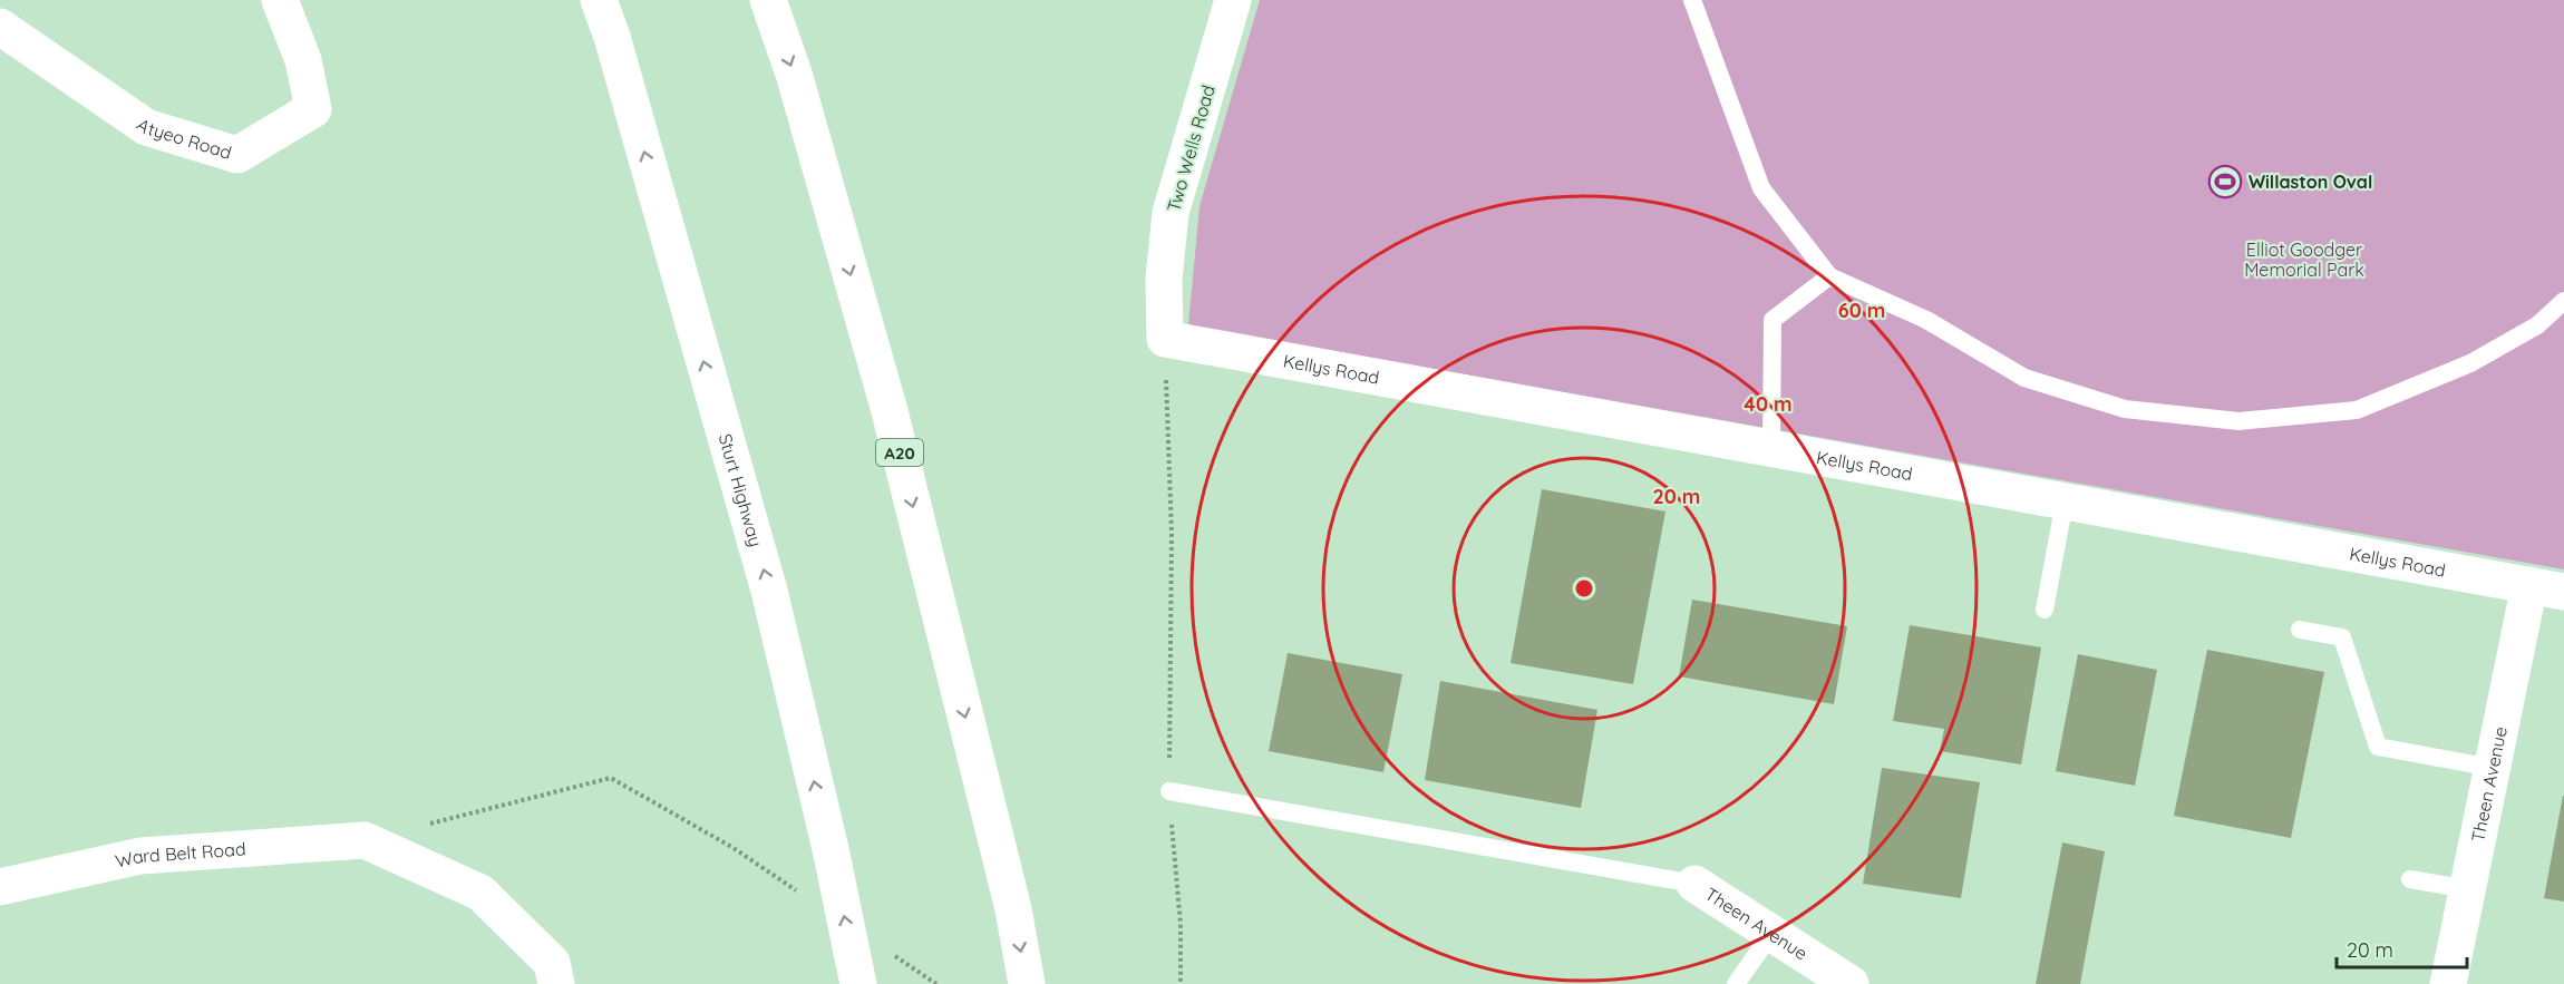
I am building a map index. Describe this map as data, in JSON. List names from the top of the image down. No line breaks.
{"streets":{"main road":["Atyeo Road","Two Wells Road","Kellys Road","A20","Sturt Highway","Theen Avenue","Ward Belt Road"]},"crossings":[["Two Wells Road","Kellys Road"],["Kellys Road","Theen Avenue"]],"parks":["Elliot Goodger Memorial Park"],"places":{"sports":["Willaston Oval"]},"scale_bar":"20 m","rings":["60 m","40 m","20 m"]}
